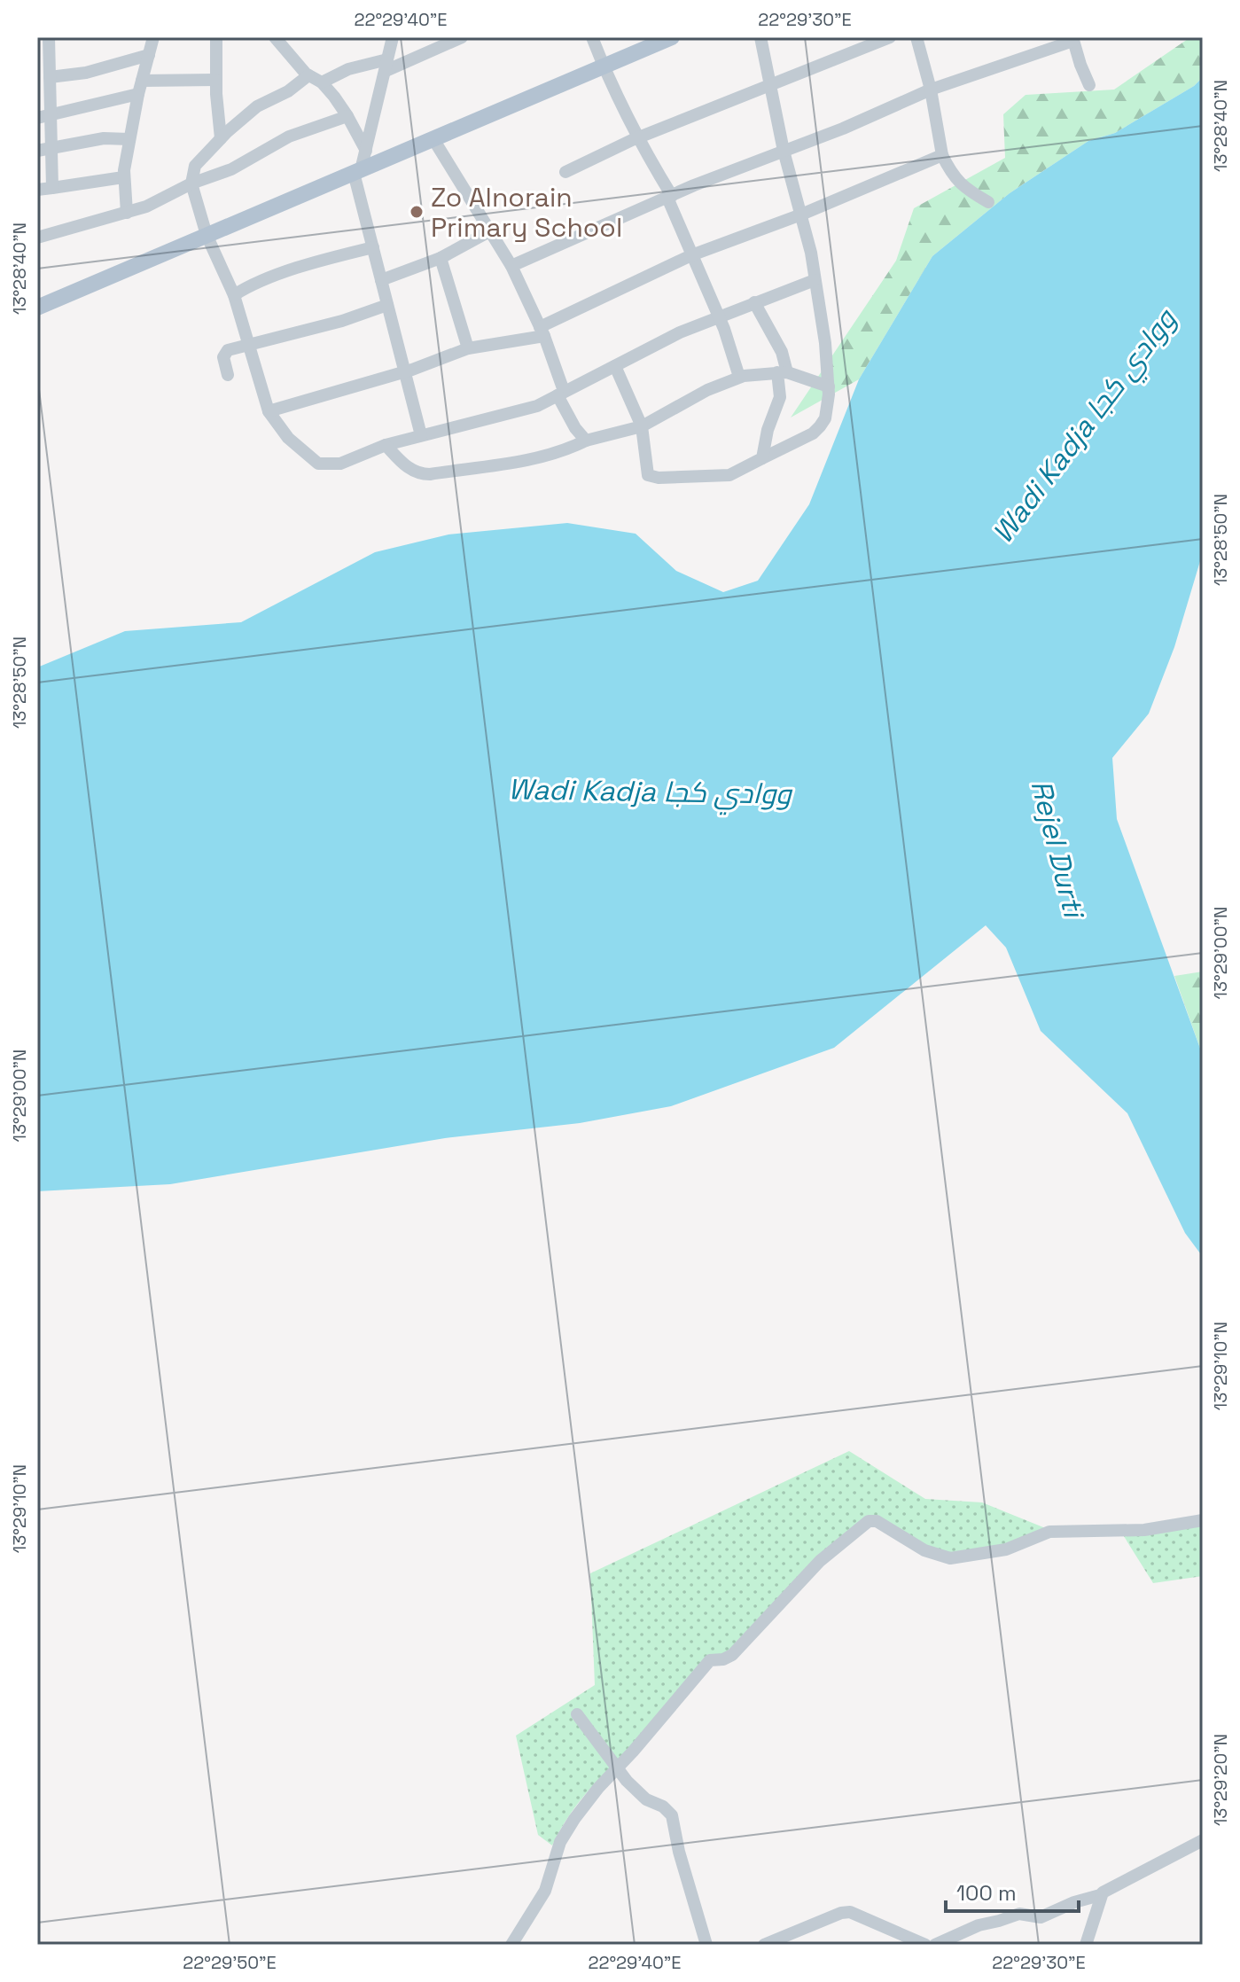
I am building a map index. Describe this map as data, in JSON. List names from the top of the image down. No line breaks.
{"water":["Wadi Kadja ووادي كجا","Rejel Durti"],"places":["Zo Alnorain Primary School"],"scale_bar":"100 m","coordinates":["22°29'40\"E","22°29'30\"E","13°28'40\"N","13°28'50\"N","13°29'00\"N","13°29'10\"N","13°29'20\"N","22°29'50\"E"]}
